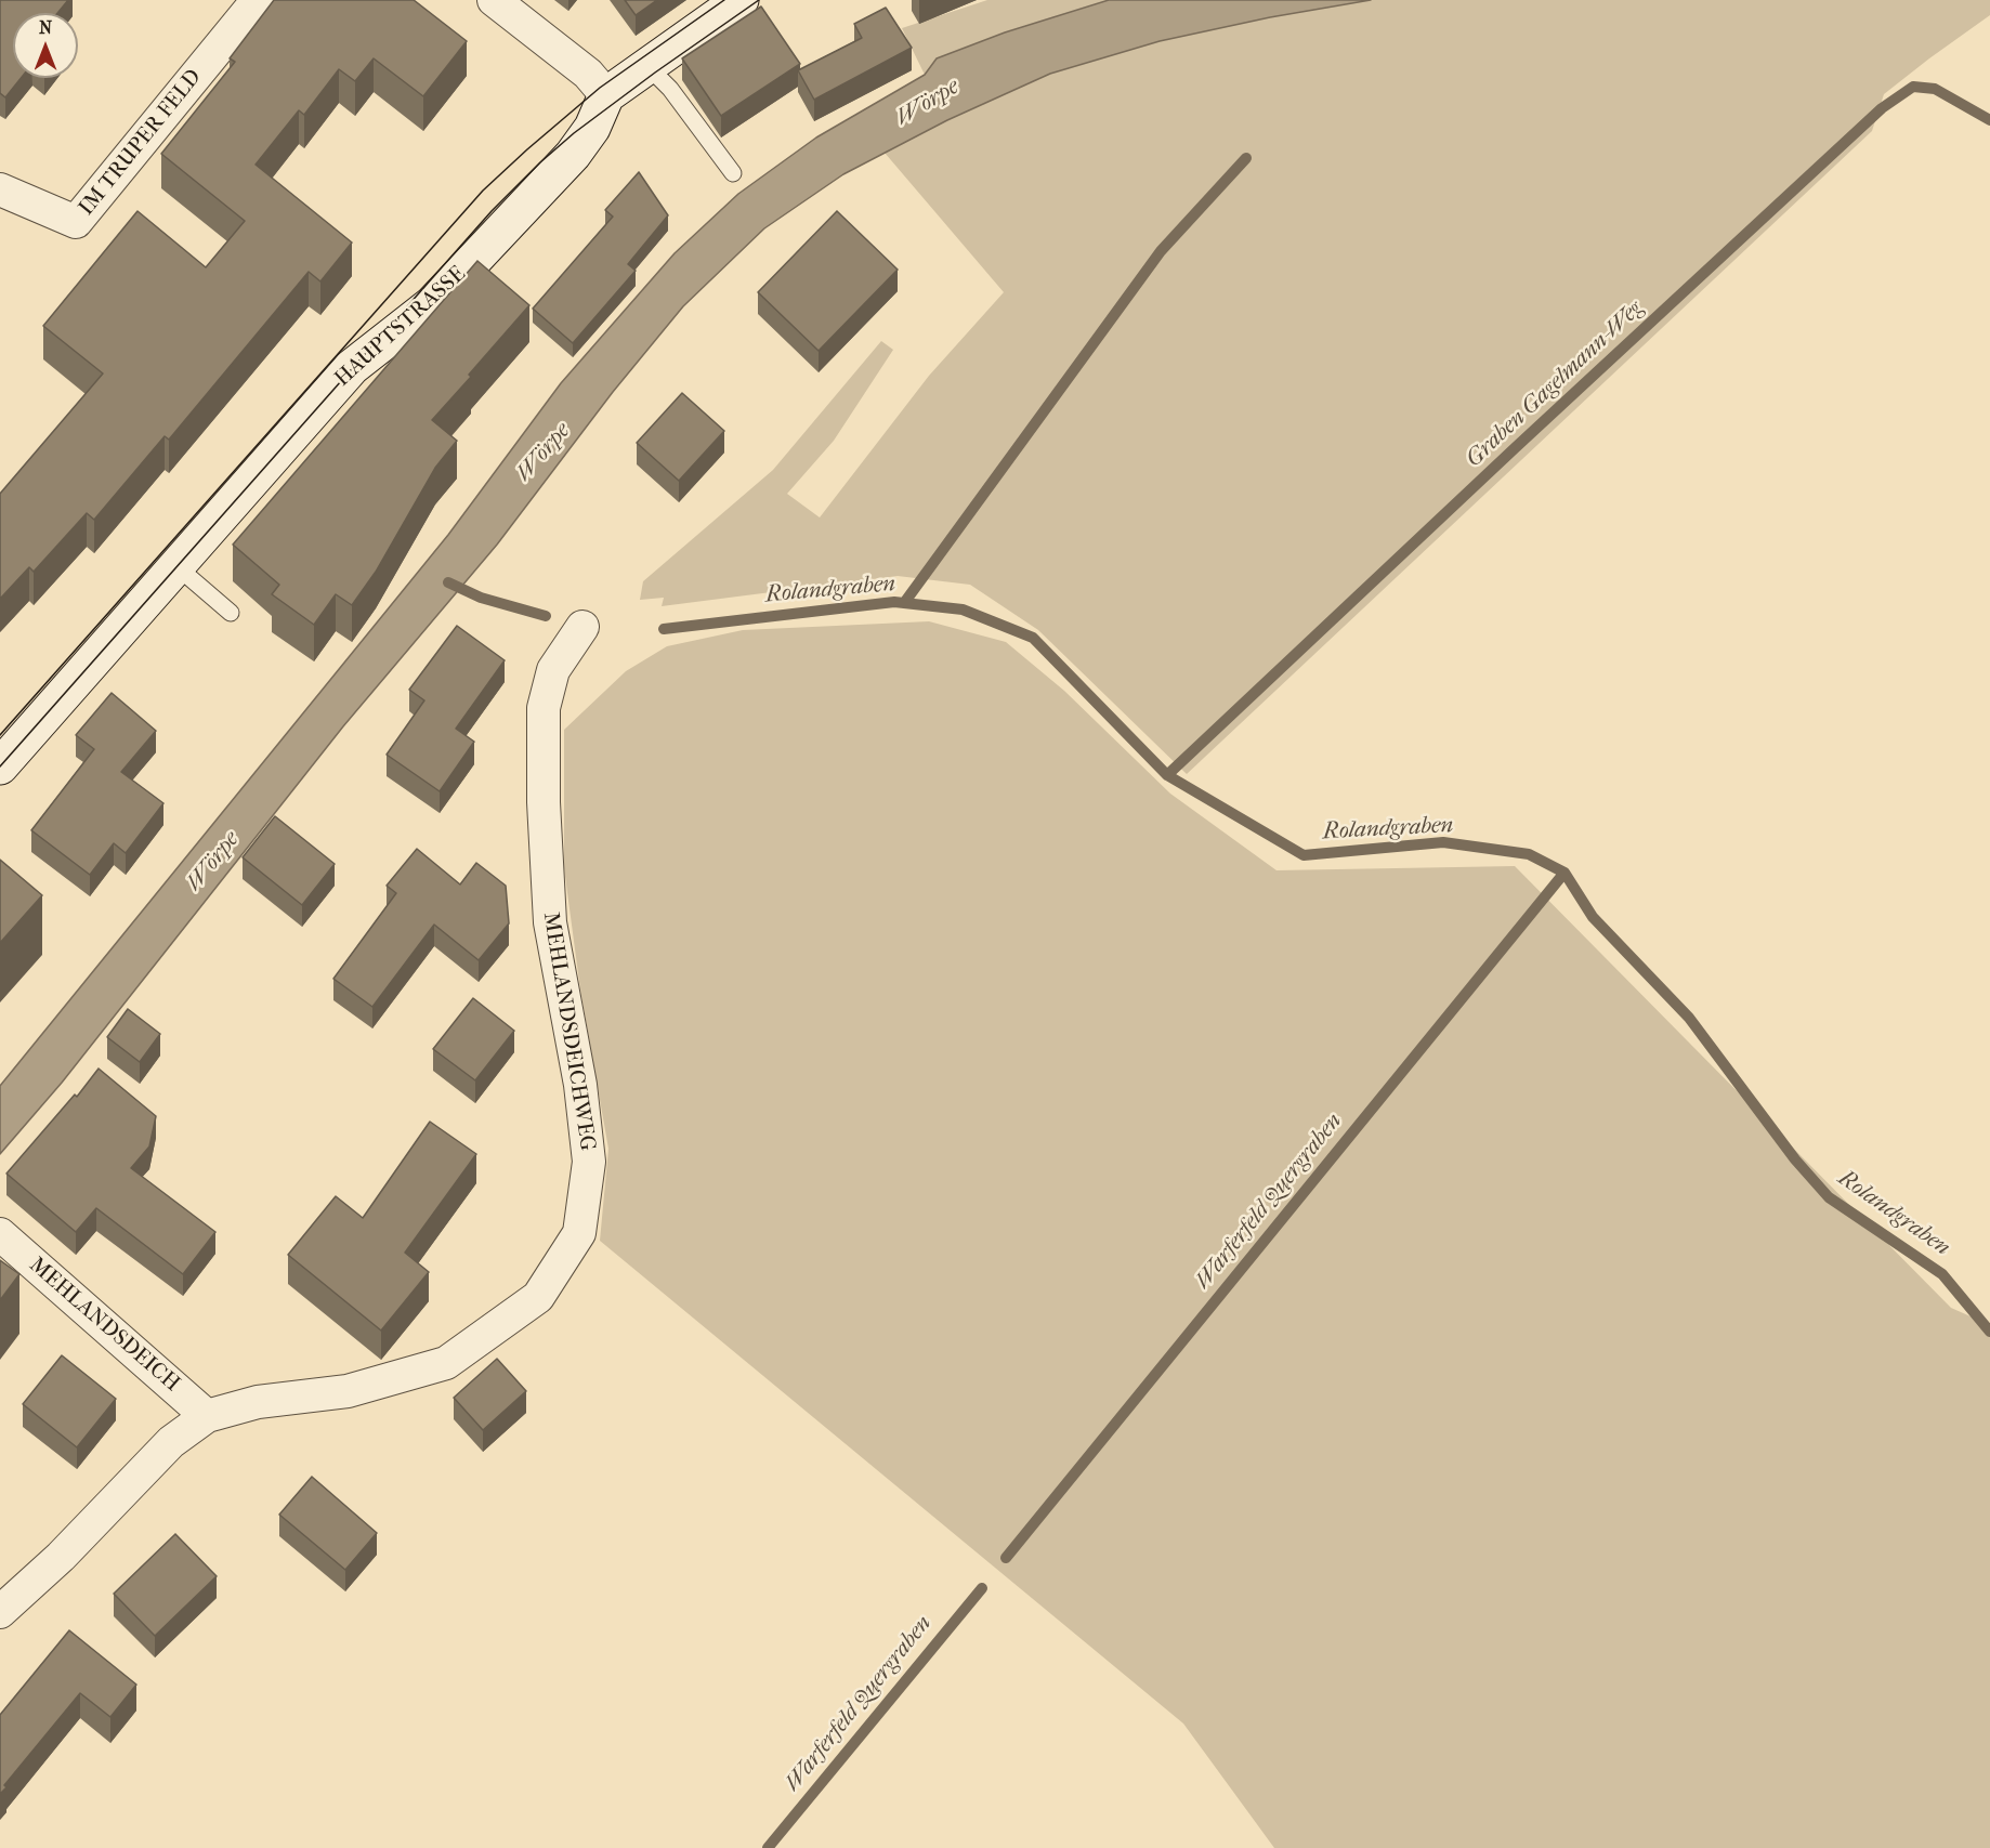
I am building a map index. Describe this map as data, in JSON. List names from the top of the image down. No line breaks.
{"streets":{"street":["IM TRUPER FELD","HAUPTSTRASSE","MEHLANDSDEICHWEG","MEHLANDSDEICH"]},"crossings":[["MEHLANDSDEICHWEG","MEHLANDSDEICH"]],"water":["Wörpe","Graben Gagelmann-Weg","Rolandgraben","Warferfeld Quergraben"],"north":"top"}
